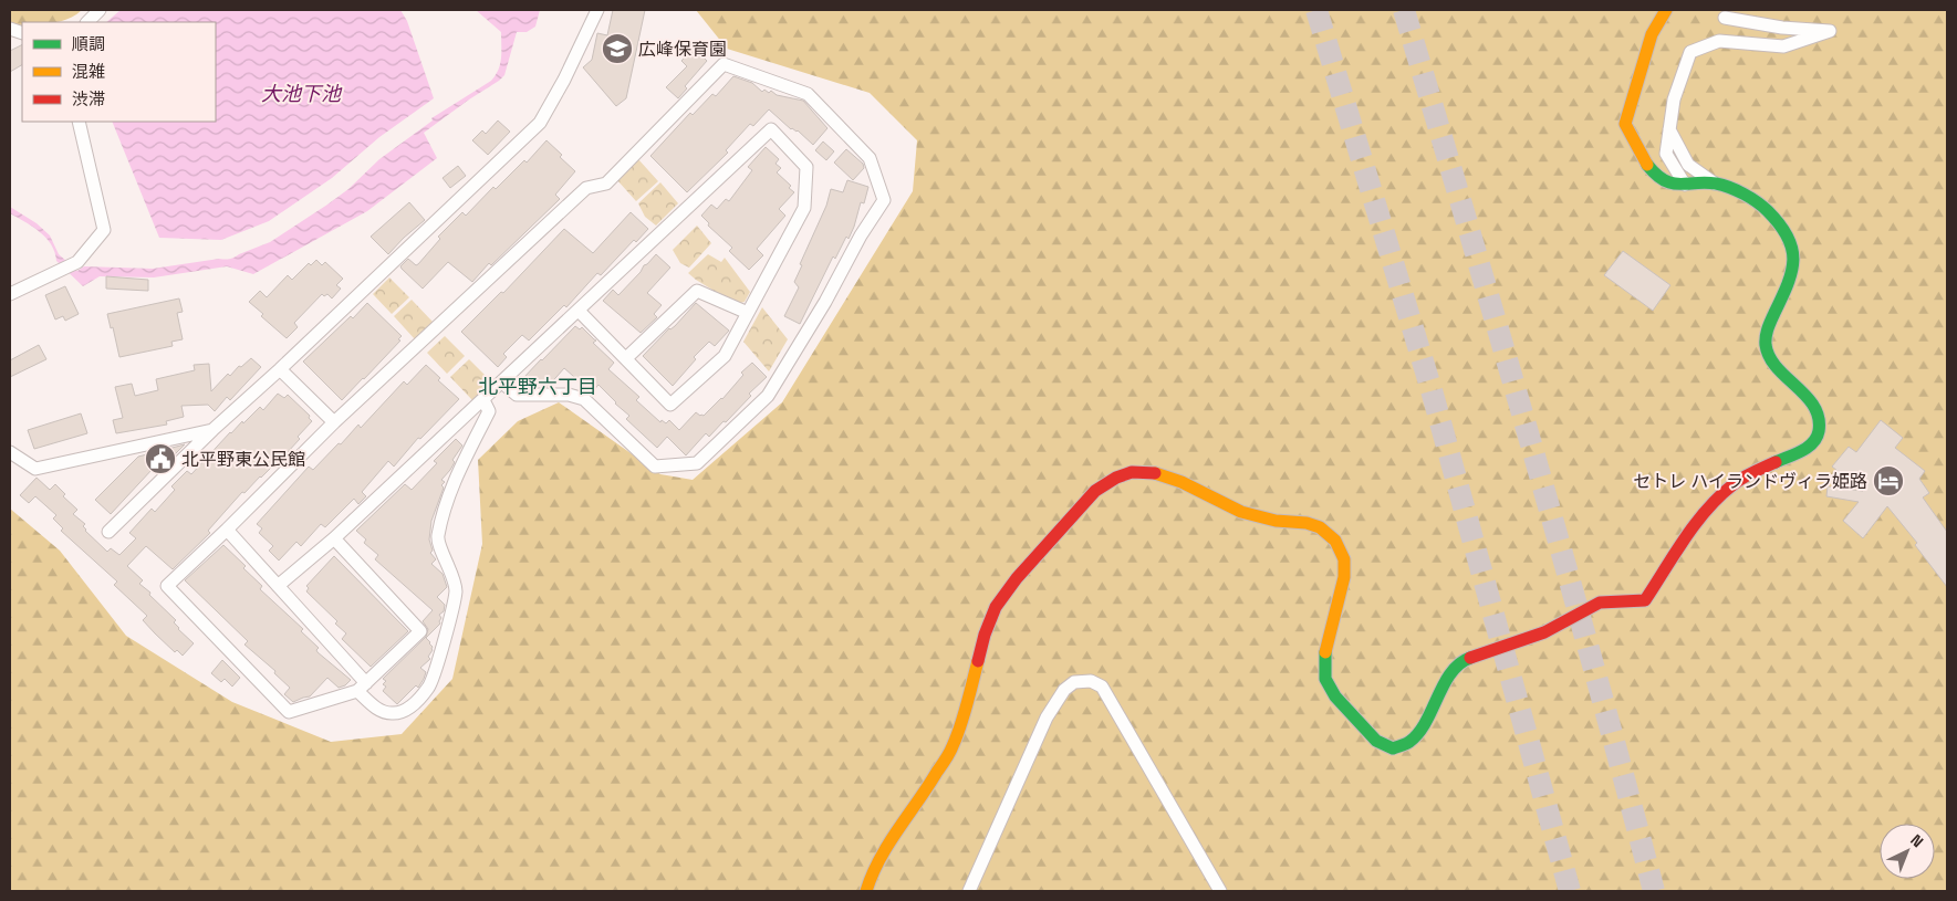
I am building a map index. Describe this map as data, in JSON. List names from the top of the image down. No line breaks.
{"districts":["北平野六丁目"],"water":["大池下池"],"places":{"school or university":["広峰保育園"],"public building":["北平野東公民館"],"hotel":["セトレ ハイランドヴィラ姫路"]},"legend":["順調","混雑","渋滞"],"north":"top right"}
